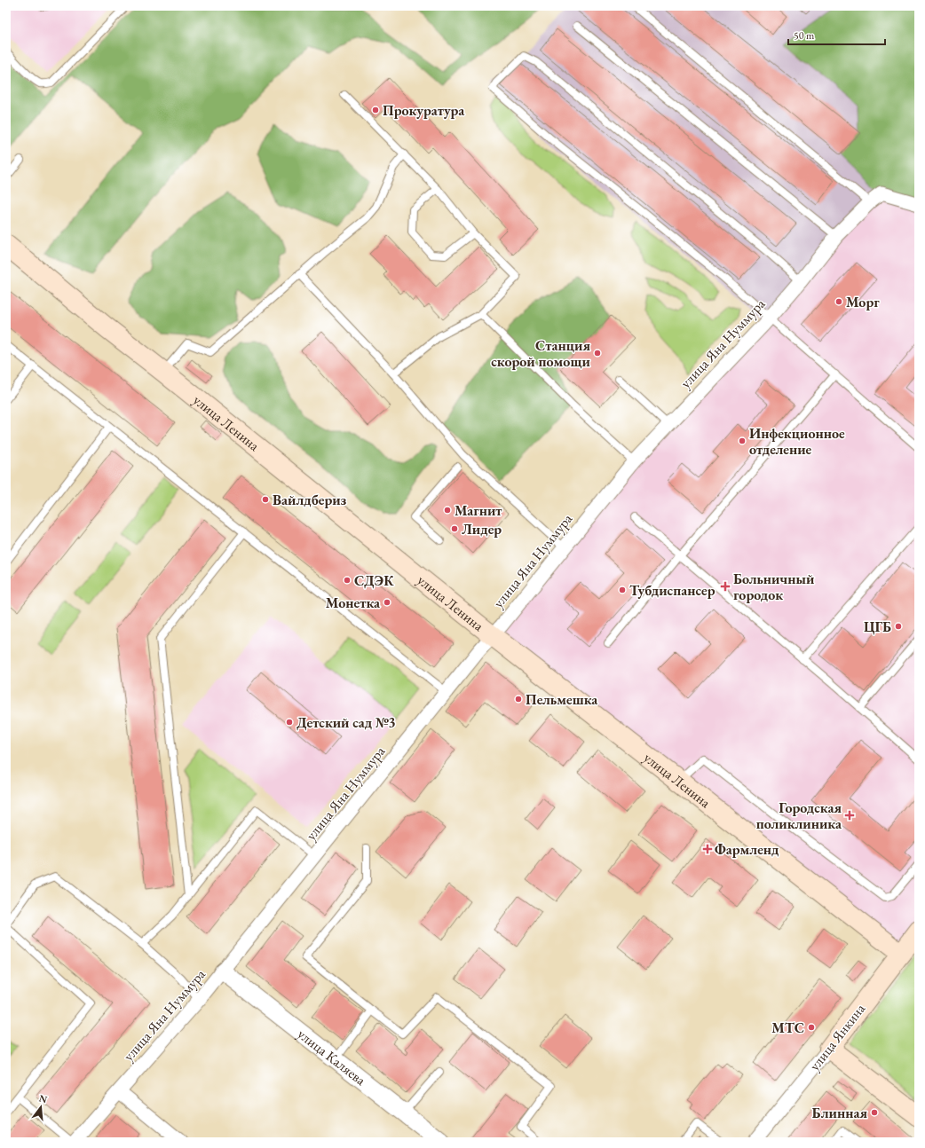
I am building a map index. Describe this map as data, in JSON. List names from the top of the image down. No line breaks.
{"streets":{"main road":["улица Ленина","улица Янкина"],"street":["улица Яна Нуммура","улица Каляева"]},"crossings":[["улица Яна Нуммура","улица Ленина"],["улица Яна Нуммура","улица Каляева"],["улица Ленина","улица Янкина"]],"places":{"other":["Прокуратура","Морг","Станция скорой помощи","Инфекционное отделение","Вайлдбериз","Магнит","Лидер","СДЭК","Тубдиспансер","Монетка","ЦГБ","Пельмешка","Детский сад №3","МТС","Блинная"],"health":["Больничный городок","Городская поликлиника","Фармленд"]},"scale_bar":"50 m","north":"top"}
